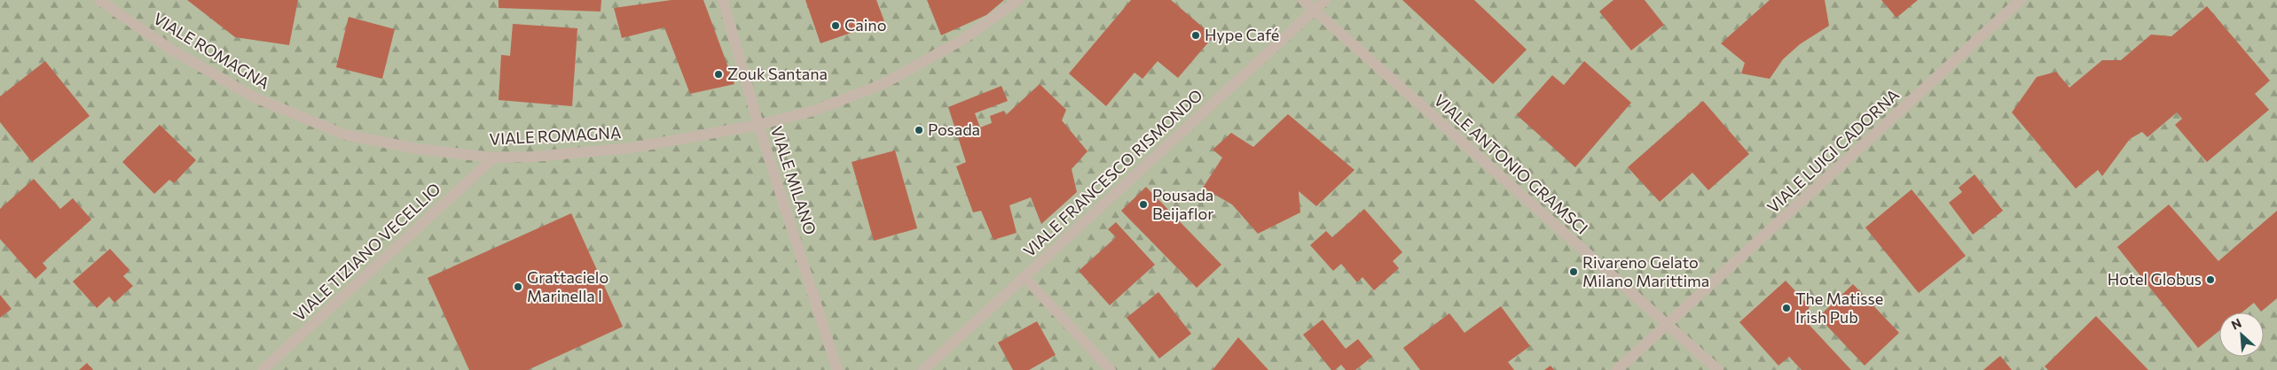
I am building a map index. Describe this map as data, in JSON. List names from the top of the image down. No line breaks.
{"streets":{"street":["VIALE ROMAGNA","VIALE LUIGI CADORNA","VIALE ANTONIO GRAMSCI","VIALE FRANCESCO RISMONDO","VIALE MILANO","VIALE TIZIANO VECELLIO"]},"crossings":[["VIALE ROMAGNA","VIALE MILANO"],["VIALE ROMAGNA","VIALE TIZIANO VECELLIO"],["VIALE LUIGI CADORNA","VIALE ANTONIO GRAMSCI"],["VIALE ANTONIO GRAMSCI","VIALE FRANCESCO RISMONDO"]],"places":["Caino","Hype Café","Zouk Santana","Posada","Pousada Beijaflor","Rivareno Gelato Milano Marittima","Hotel Globus","Grattacielo Marinella I","The Matisse Irish Pub"],"north":"top left"}
